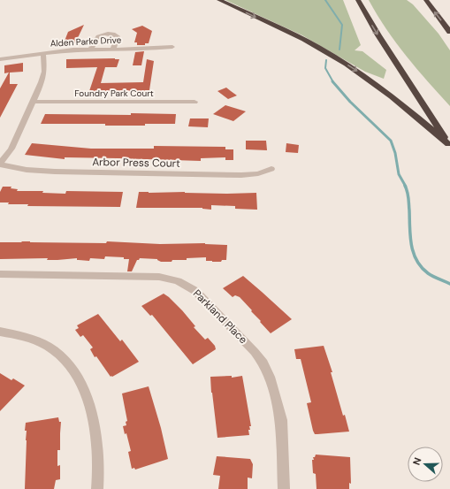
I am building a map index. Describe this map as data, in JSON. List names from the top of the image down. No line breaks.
{"streets":{"street":["Alden Parke Drive","Foundry Park Court","Arbor Press Court","Parkland Place"]},"north":"left"}
